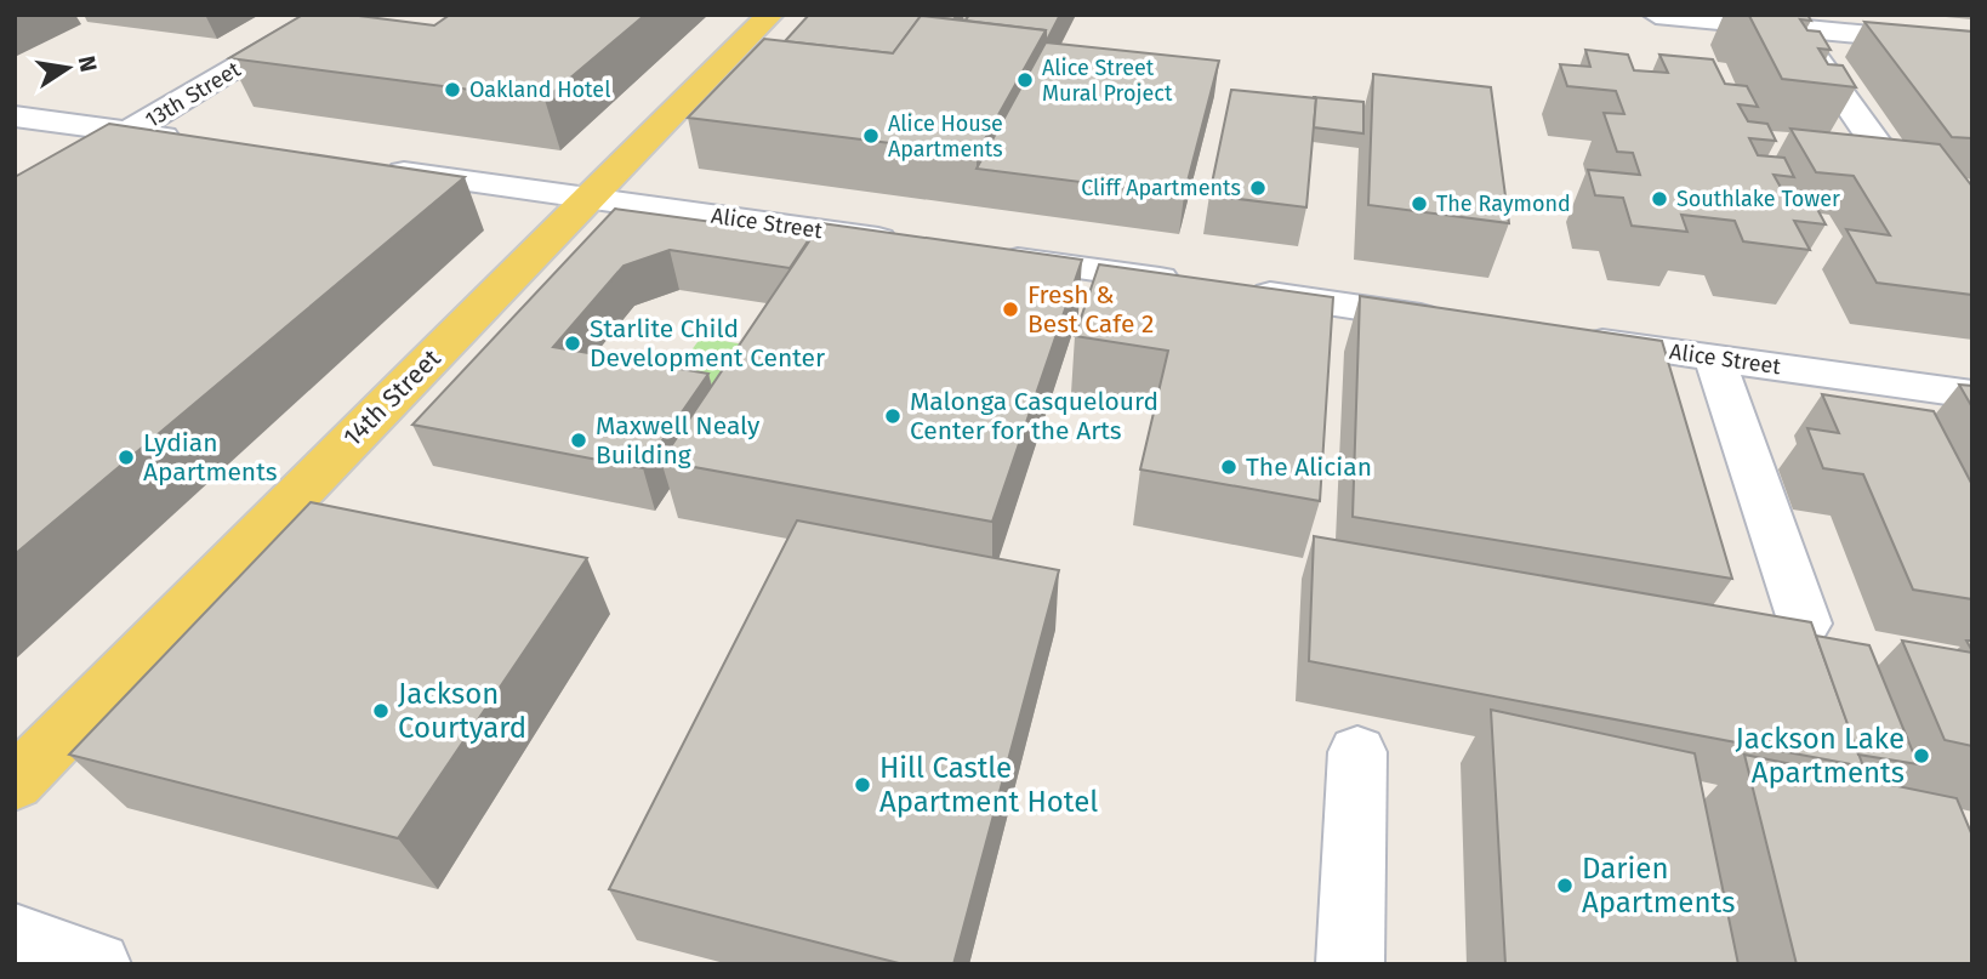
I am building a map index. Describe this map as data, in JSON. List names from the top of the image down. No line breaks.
{"streets":{"main road":["14th Street"],"street":["13th Street","Alice Street"]},"crossings":[["Alice Street","14th Street"]],"places":["Alice Street Mural Project","Oakland Hotel","Alice House Apartments","Cliff Apartments","Southlake Tower","The Raymond","Fresh & Best Cafe 2","Starlite Child Development Center","Malonga Casquelourd Center for the Arts","Maxwell Nealy Building","Lydian Apartments","The Alician","Jackson Courtyard","Jackson Lake Apartments","Hill Castle Apartment Hotel","Darien Apartments"],"north":"right"}
